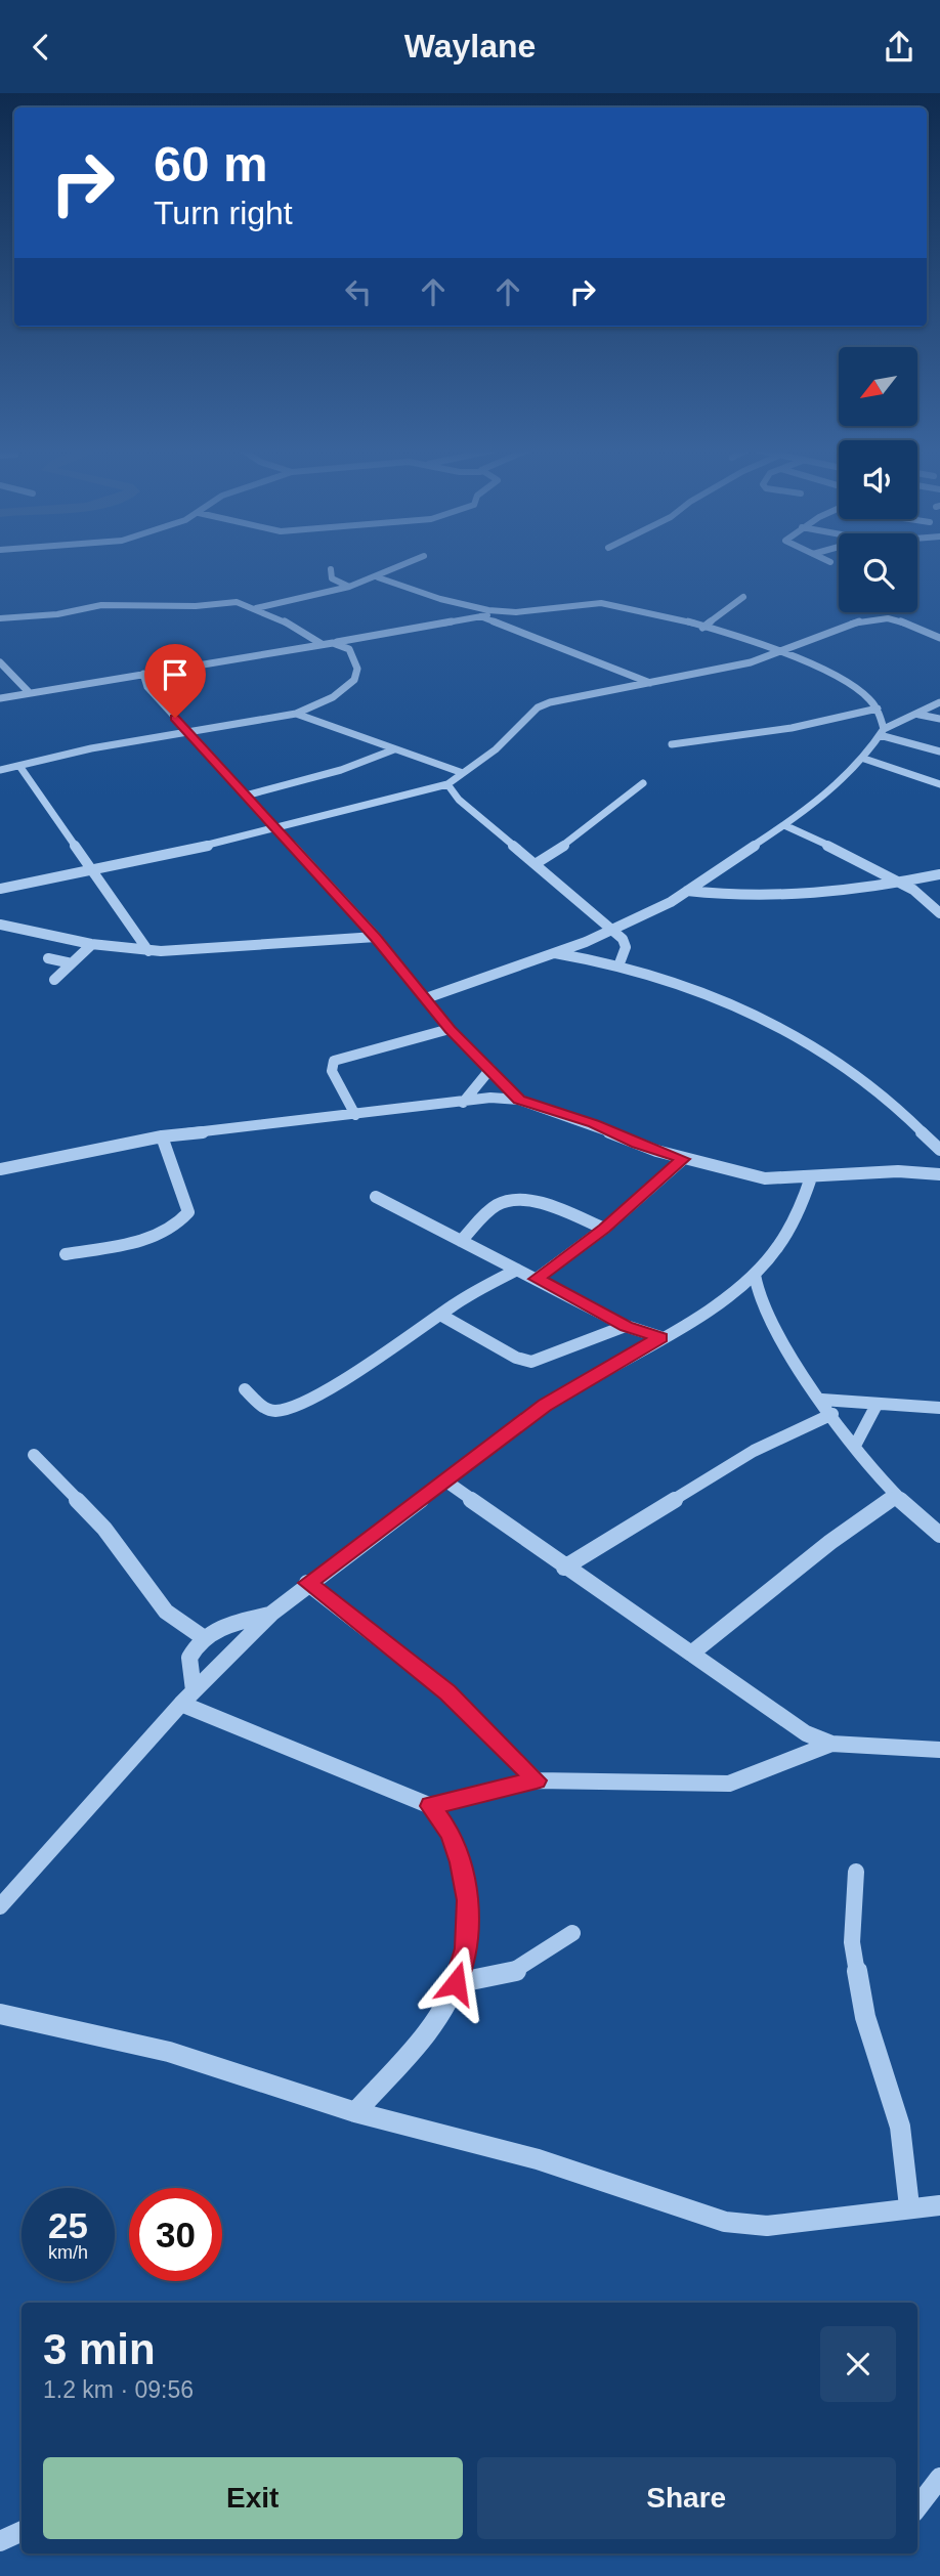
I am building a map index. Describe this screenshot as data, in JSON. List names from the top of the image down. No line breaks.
{"north":"bottom left","page":{"header":"Waylane","turn":["60 m","Turn right"],"speed":"25 km/h","limit":"30","heading":["3 min","1.2 km · 09:56"],"buttons":["Exit","Share"]}}
